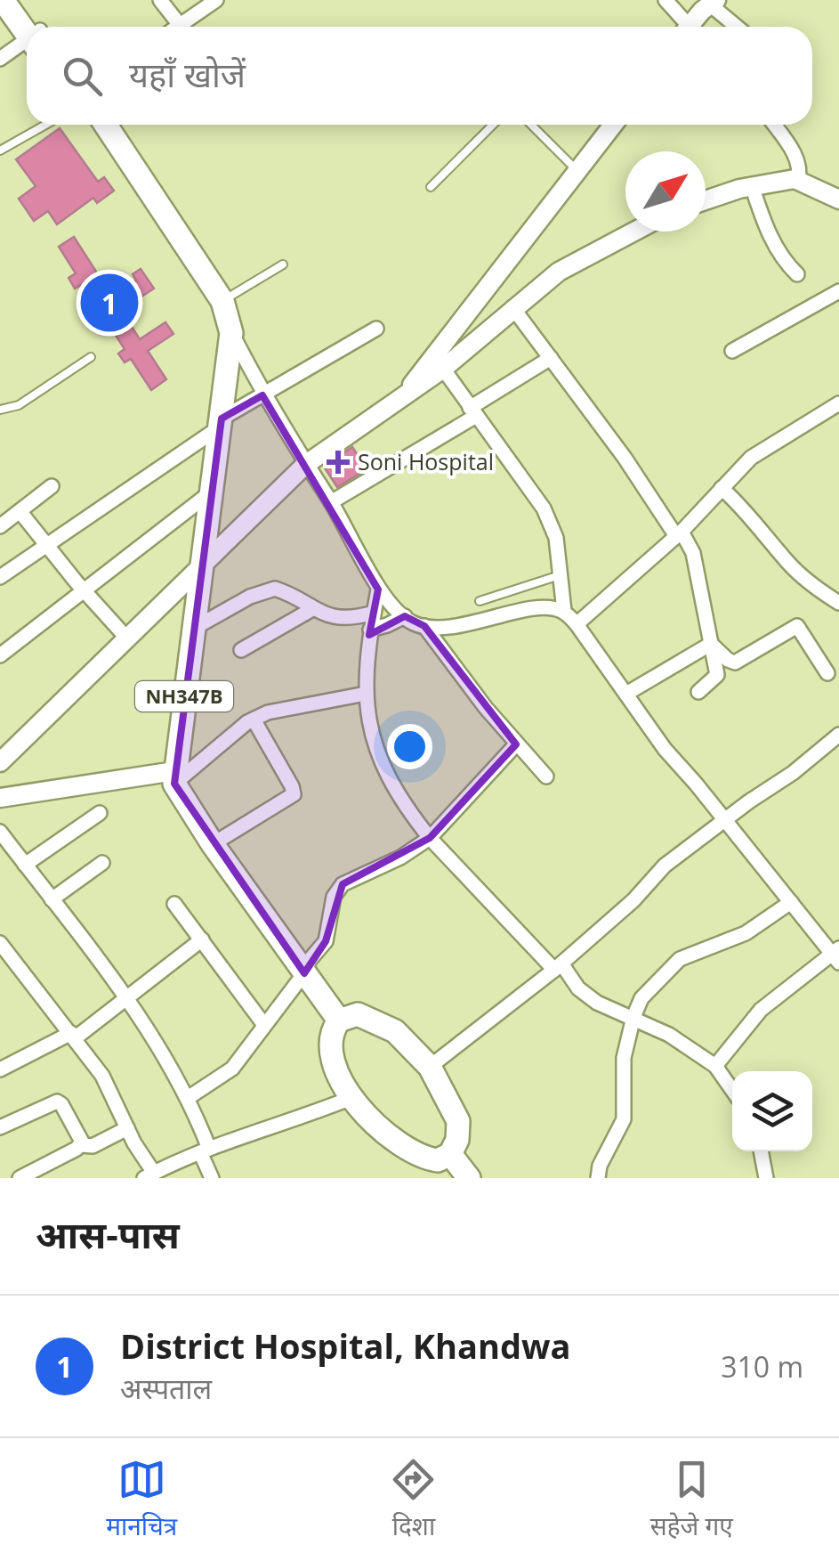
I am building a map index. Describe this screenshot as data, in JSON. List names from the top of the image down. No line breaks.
{"streets":{"highway":["NH347B"]},"places":{"health":["Soni Hospital"]},"north":"top right","page":{"search":"यहाँ खोजें","pins":"1","heading":"आस-पास","list":[{"mark":"1","name":"District Hospital, Khandwa","note":"अस्पताल","value":"310 m"}],"nav":["मानचित्र","दिशा","सहेजे गए"]}}
